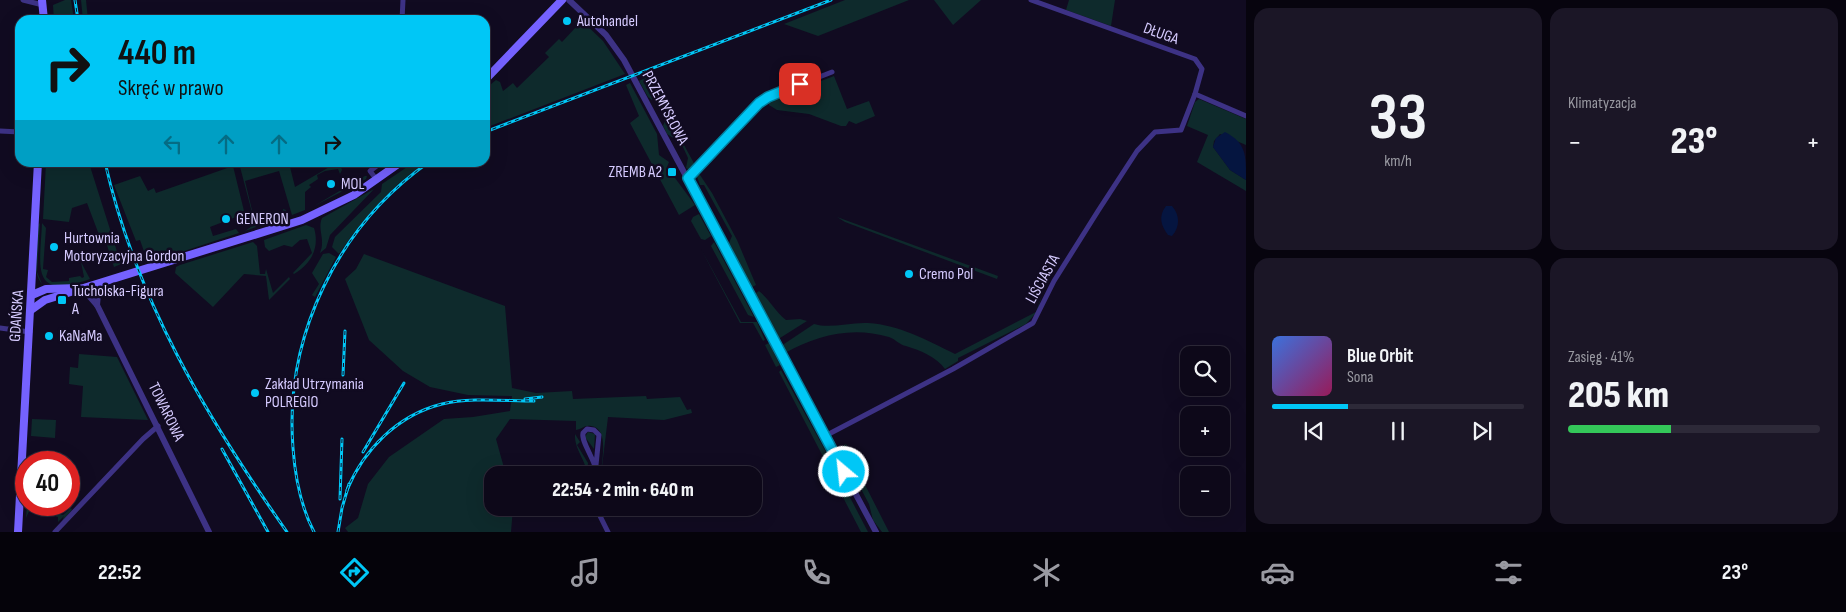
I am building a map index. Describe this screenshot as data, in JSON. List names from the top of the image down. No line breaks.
{"streets":{"main road":["GDAŃSKA"],"street":["DŁUGA","PRZEMYSŁOWA","LIŚCIASTA","TOWAROWA"]},"crossings":[["DŁUGA","LIŚCIASTA"],["PRZEMYSŁOWA","LIŚCIASTA"]],"places":{"other":["Autohandel","MOL","GENERON","Hurtownia Motoryzacyjna Gordon","Cremo Pol","KaNaMa","Zakład Utrzymania POLREGIO"],"transit":["ZREMB A2","Tucholska-Figura A"]},"page":{"tile":[["33","km/h"],"Klimatyzacja",["Zasięg · 41%","205 km"]],"turn":["440 m","Skręć w prawo"],"heat":["−","23°","+"],"song":["Blue Orbit","Sona"],"map_buttons":["+","−"],"limit":"40","trip":"22:54 · 2 min · 640 m","tabs":["22:52","23°"]}}
